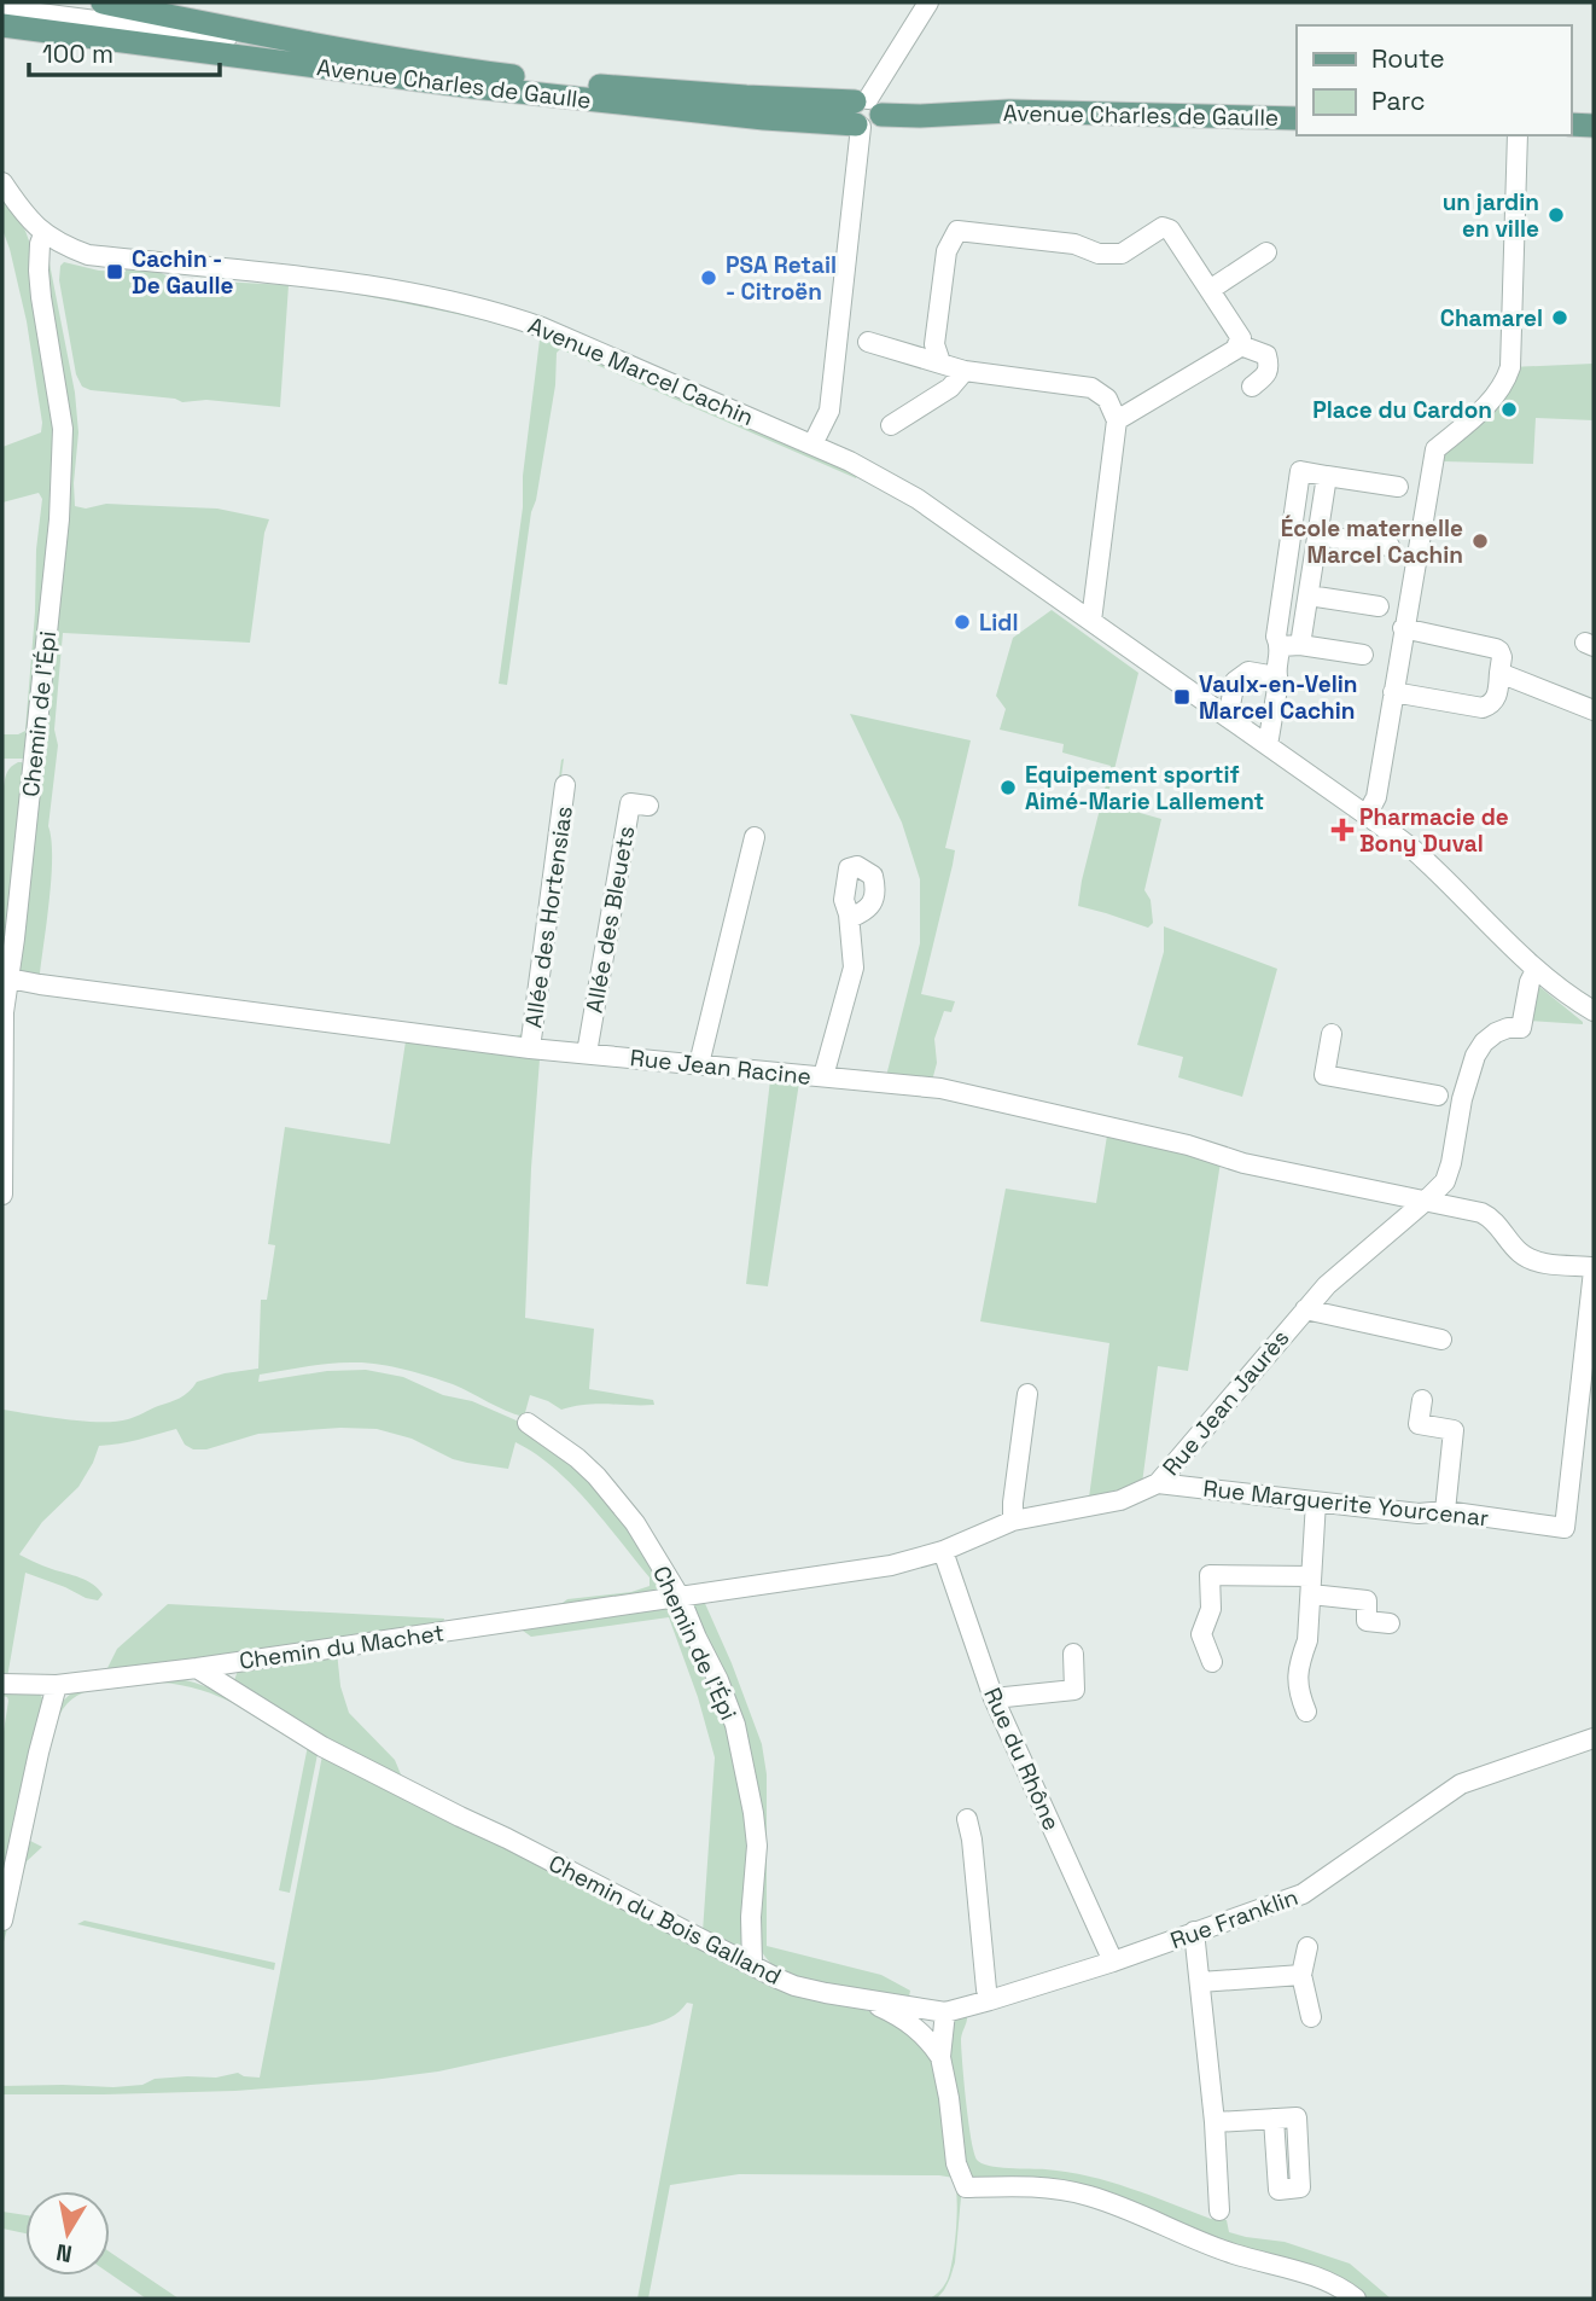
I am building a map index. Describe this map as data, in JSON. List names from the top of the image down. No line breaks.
{"streets":{"main road":["Avenue Charles de Gaulle"],"street":["Avenue Marcel Cachin","Chemin de l'Épi","Allée des Hortensias","Allée des Bleuets","Rue Jean Racine","Rue Jean Jaurès","Rue Marguerite Yourcenar","Chemin du Machet","Rue du Rhône","Rue Franklin","Chemin du Bois Galland"]},"crossings":[["Avenue Marcel Cachin","Chemin de l'Épi"],["Avenue Marcel Cachin","Rue Jean Jaurès"],["Chemin de l'Épi","Rue Jean Racine"],["Chemin de l'Épi","Rue Jean Jaurès"],["Chemin de l'Épi","Chemin du Machet"],["Chemin de l'Épi","Chemin du Bois Galland"],["Allée des Hortensias","Rue Jean Racine"],["Allée des Bleuets","Rue Jean Racine"],["Rue Jean Racine","Rue Jean Jaurès"],["Rue Jean Racine","Rue Marguerite Yourcenar"],["Rue Jean Jaurès","Rue Marguerite Yourcenar"],["Rue Jean Jaurès","Chemin du Machet"],["Rue Jean Jaurès","Rue du Rhône"],["Chemin du Machet","Chemin du Bois Galland"],["Rue du Rhône","Rue Franklin"],["Rue Franklin","Chemin du Bois Galland"]],"places":{"other":["un jardin en ville","PSA Retail - Citroën","Chamarel","Place du Cardon","École maternelle Marcel Cachin","Lidl","Equipement sportif Aimé-Marie Lallement"],"transit":["Cachin - De Gaulle","Vaulx-en-Velin Marcel Cachin"],"health":["Pharmacie de Bony Duval"]},"legend":["Route","Parc"],"scale_bar":"100 m","north":"bottom"}
